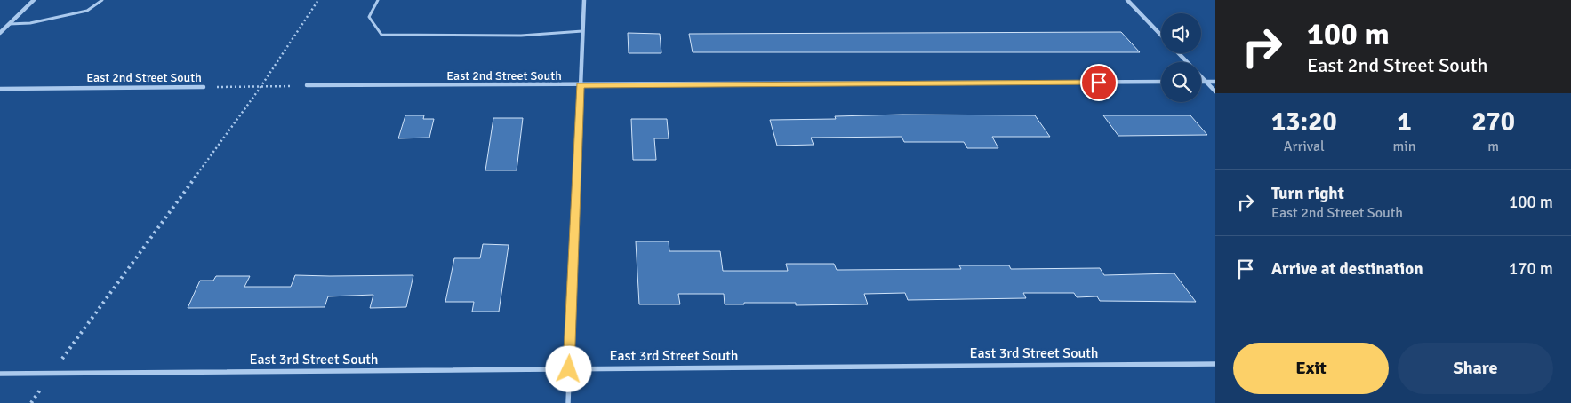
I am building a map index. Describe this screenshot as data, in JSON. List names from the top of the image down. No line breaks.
{"streets":{"street":["East 2nd Street South","East 3rd Street South"]},"page":{"turn":["100 m","East 2nd Street South"],"eta":["13:20","Arrival","1","min","270","m"],"list":[{"name":"Turn right","note":"East 2nd Street South","value":"100 m"},{"name":"Arrive at destination","value":"170 m"}],"buttons":["Exit","Share"]}}
